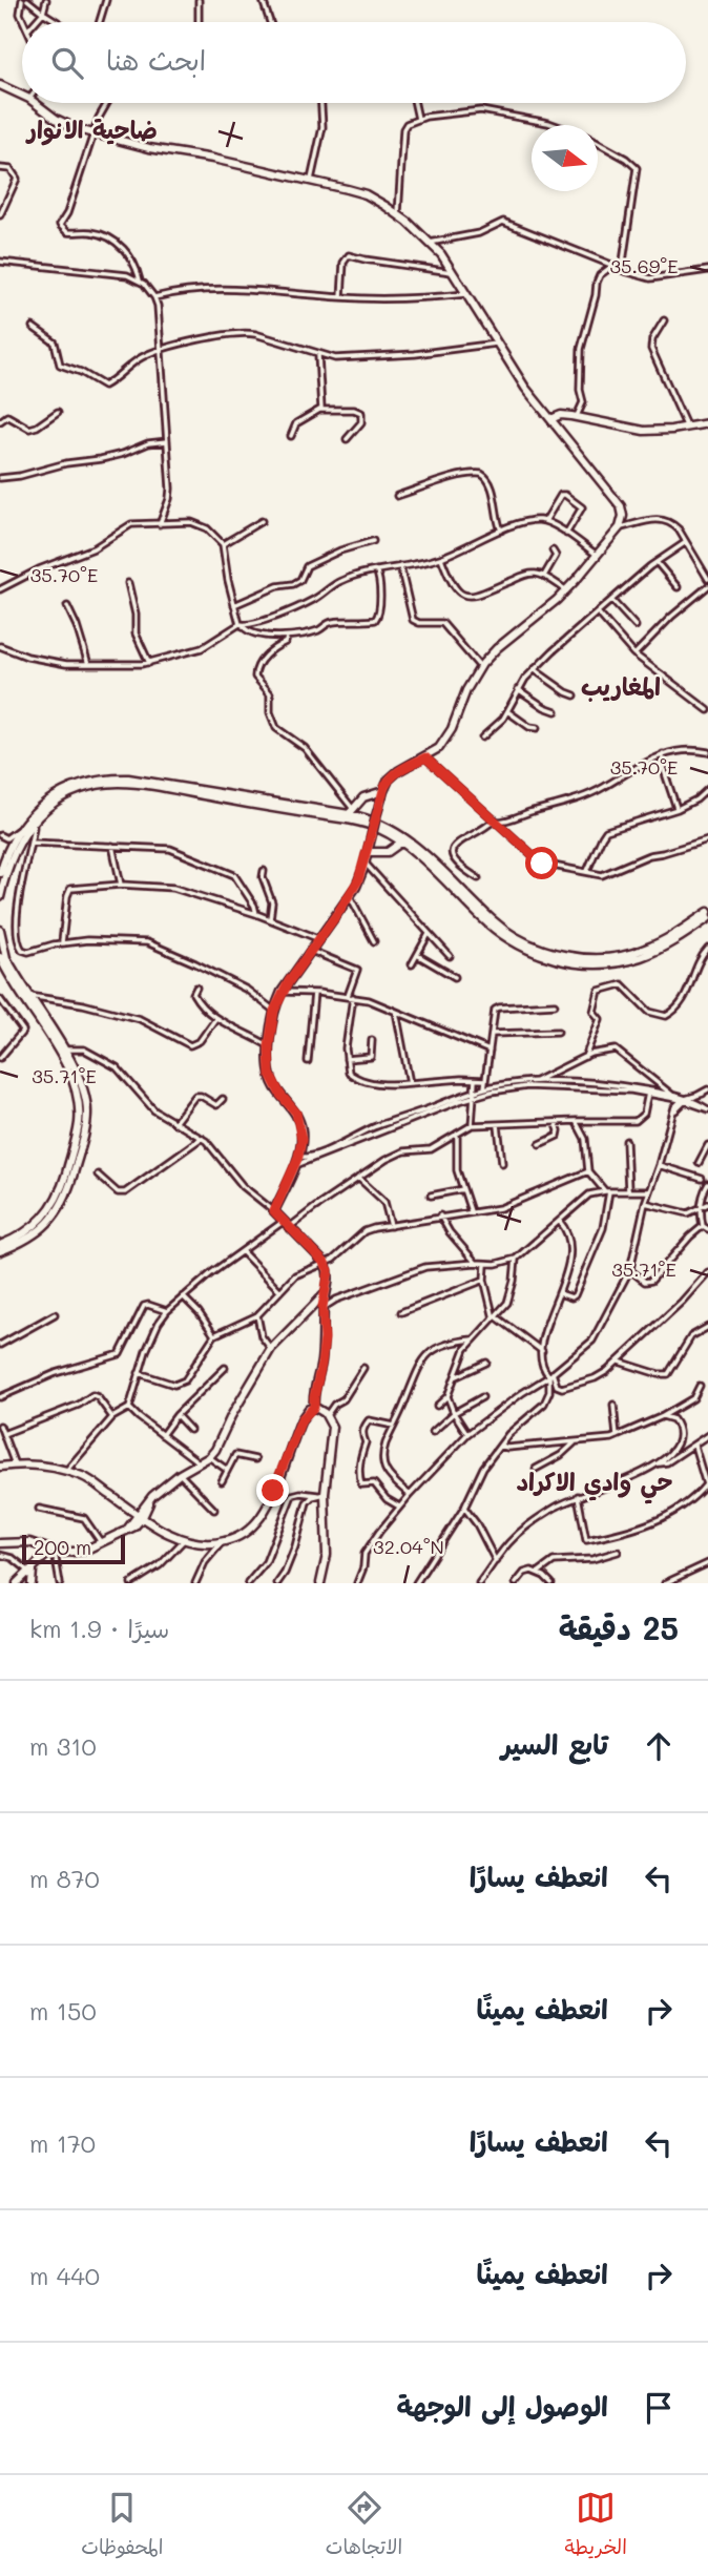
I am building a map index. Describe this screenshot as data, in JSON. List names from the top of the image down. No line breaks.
{"districts":["ضاحية الانوار","المغاريب","حي وادي الاكراد"],"scale_bar":"200 m","north":"right","page":{"search":"ابحث هنا","scale":"200 m","heading":["25 دقيقة","سيرًا · 1.9 km"],"list":[["تابع السير","310 m"],["انعطف يسارًا","870 m"],["انعطف يمينًا","150 m"],["انعطف يسارًا","170 m"],["انعطف يمينًا","440 m"],"الوصول إلى الوجهة"],"nav":["الخريطة","الاتجاهات","المحفوظات"]},"coordinates":["35.69°E","35.70°E","35.71°E","32.04°N"]}
